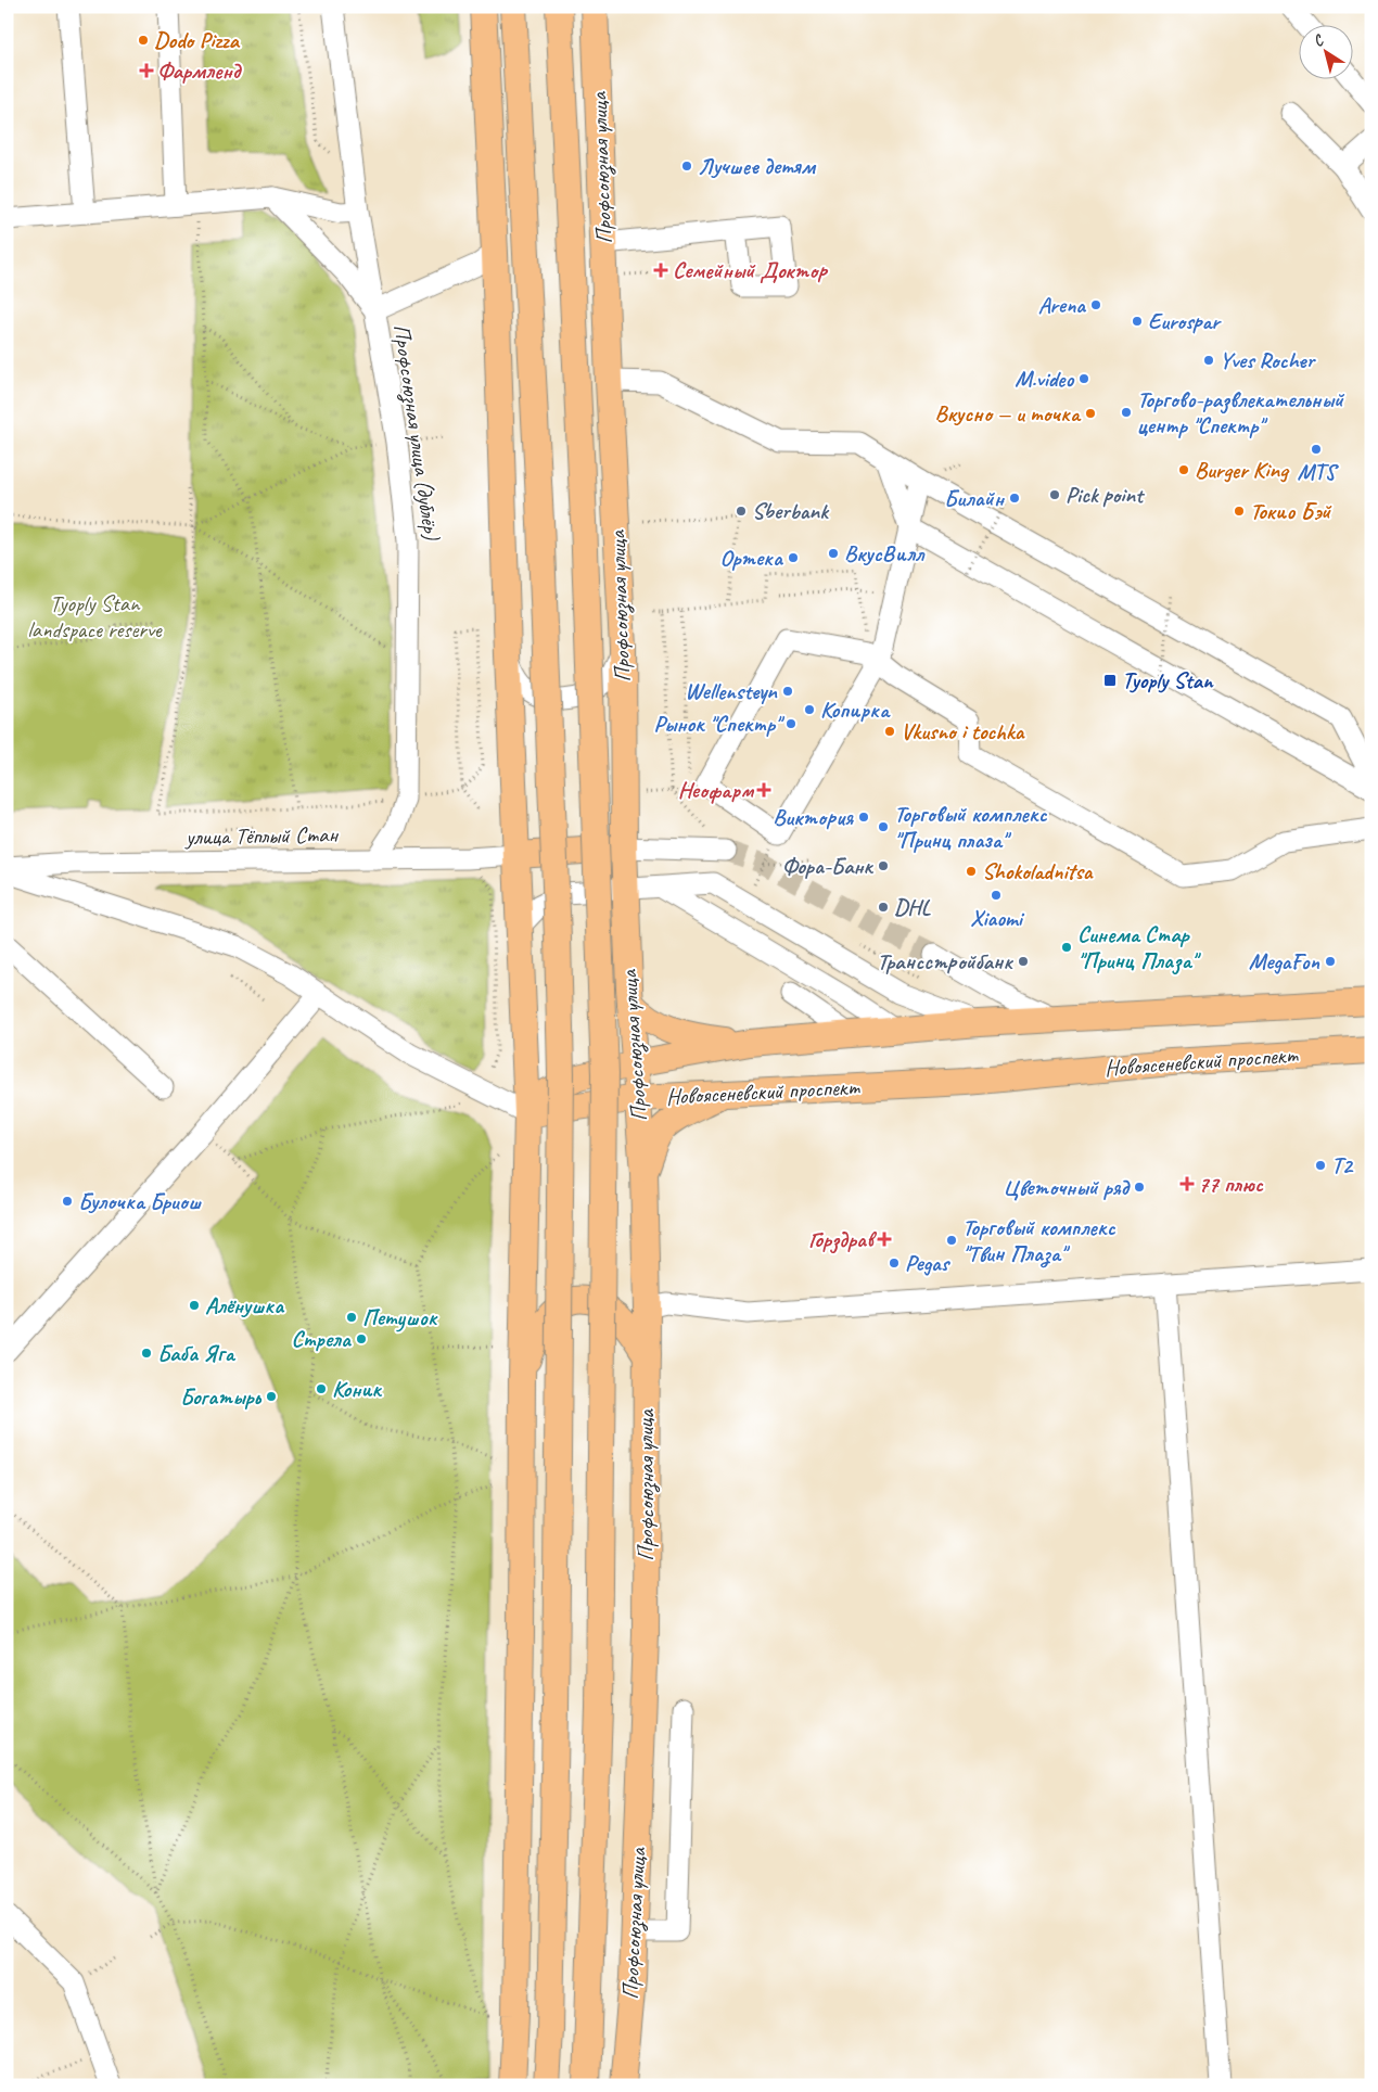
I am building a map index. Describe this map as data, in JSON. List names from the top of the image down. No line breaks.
{"streets":{"main road":["Профсоюзная улица","Новоясеневский проспект"],"street":["Профсоюзная улица (дублёр)","улица Тёплый Стан"]},"crossings":[["Профсоюзная улица","Новоясеневский проспект"],["Профсоюзная улица (дублёр)","улица Тёплый Стан"]],"parks":["Tyoply Stan landspace reserve"],"places":{"other":["Dodo Pizza","Лучшее детям","Arena","Eurospar","Yves Rocher","M.video","Торгово-развлекательный центр \"Спектр\"","Вкусно — и точка","MTS","Burger King","Pick point","Билайн","Sberbank","Токио Бэй","ВкусВилл","Ортека","Wellensteyn","Копирка","Рынок \"Спектр\"","Vkusno i tochka","Виктория","Торговый комплекс \"Принц плаза\"","Фора-Банк","Shokoladnitsa","Xiaomi","DHL","Синема Стар \"Принц Плаза\"","Трансстройбанк","MegaFon","T2","Цветочный ряд","Булочка Бриош","Торговый комплекс \"Твин Плаза\"","Pegas","Алёнушка","Петушок","Стрела","Баба Яга","Коник","Богатырь"],"health":["Фармленд","Семейный Доктор","Неофарм","77 плюс","Горздрав"],"transit":["Tyoply Stan"]},"north":"top left"}
